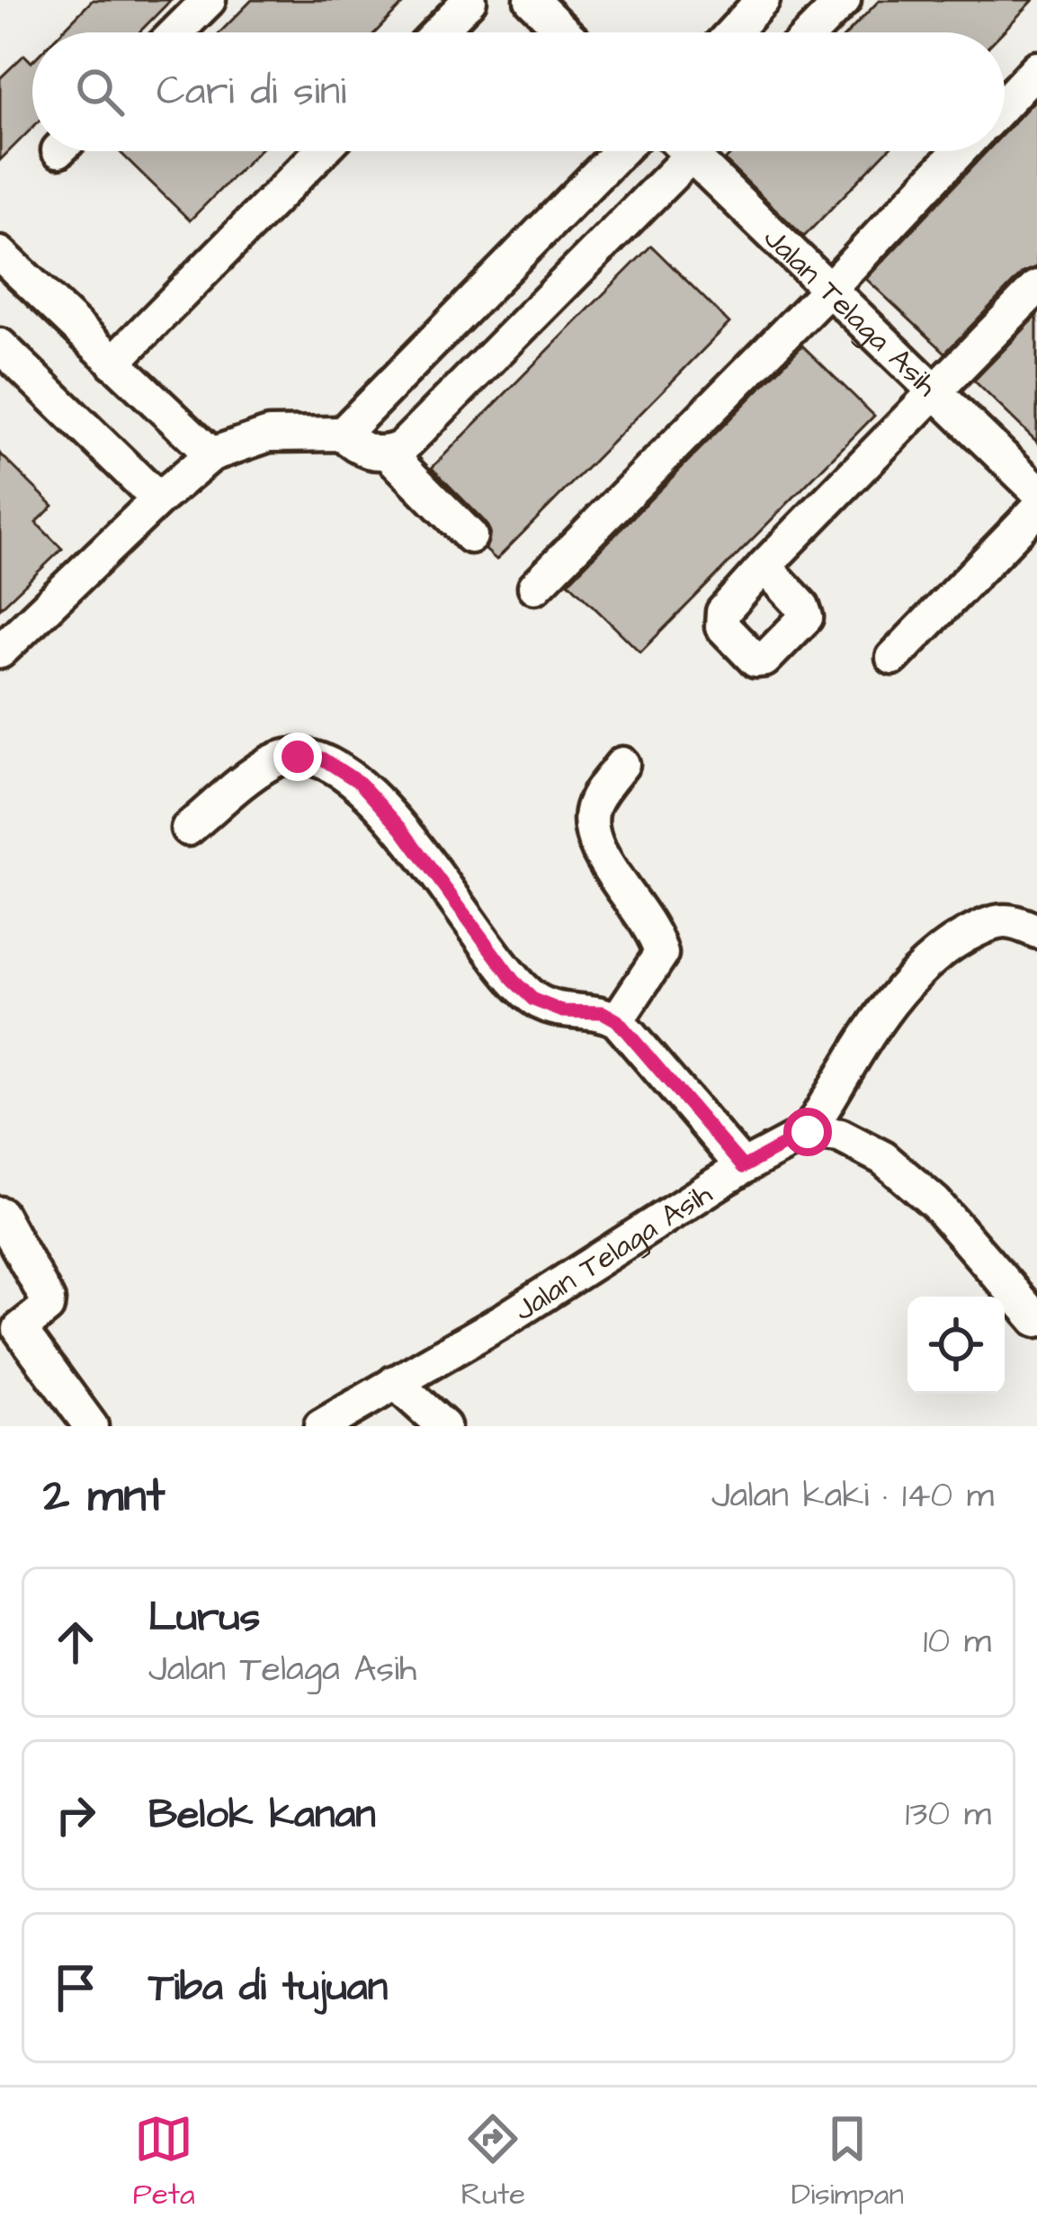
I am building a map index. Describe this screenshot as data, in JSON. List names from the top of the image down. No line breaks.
{"streets":{"street":["Jalan Telaga Asih"]},"page":{"search":"Cari di sini","heading":["2 mnt","Jalan kaki · 140 m"],"list":[["Lurus","Jalan Telaga Asih","10 m"],["Belok kanan","130 m"],"Tiba di tujuan"],"nav":["Peta","Rute","Disimpan"]}}
